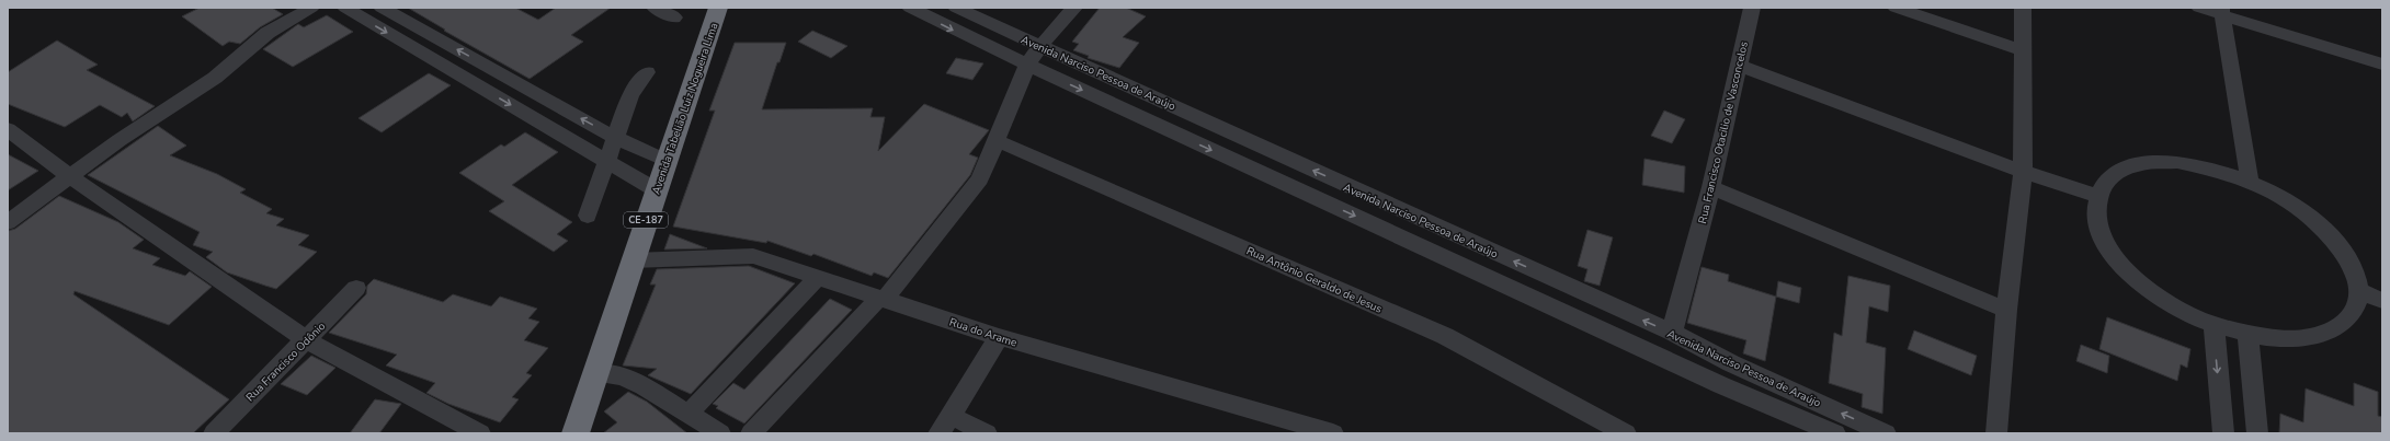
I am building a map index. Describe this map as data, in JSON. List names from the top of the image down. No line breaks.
{"streets":{"highway":["Avenida Tabelião Luiz Nogueira Lima","CE-187"],"street":["Avenida Narciso Pessoa de Araújo","Rua Francisco Otacilio de Vasconcelos","Rua Antônio Geraldo de Jesus","Rua do Arame","Rua Francisco Odônio"]},"crossings":[["Avenida Narciso Pessoa de Araújo","Rua Francisco Otacilio de Vasconcelos"],["Avenida Tabelião Luiz Nogueira Lima","Rua do Arame"]]}
